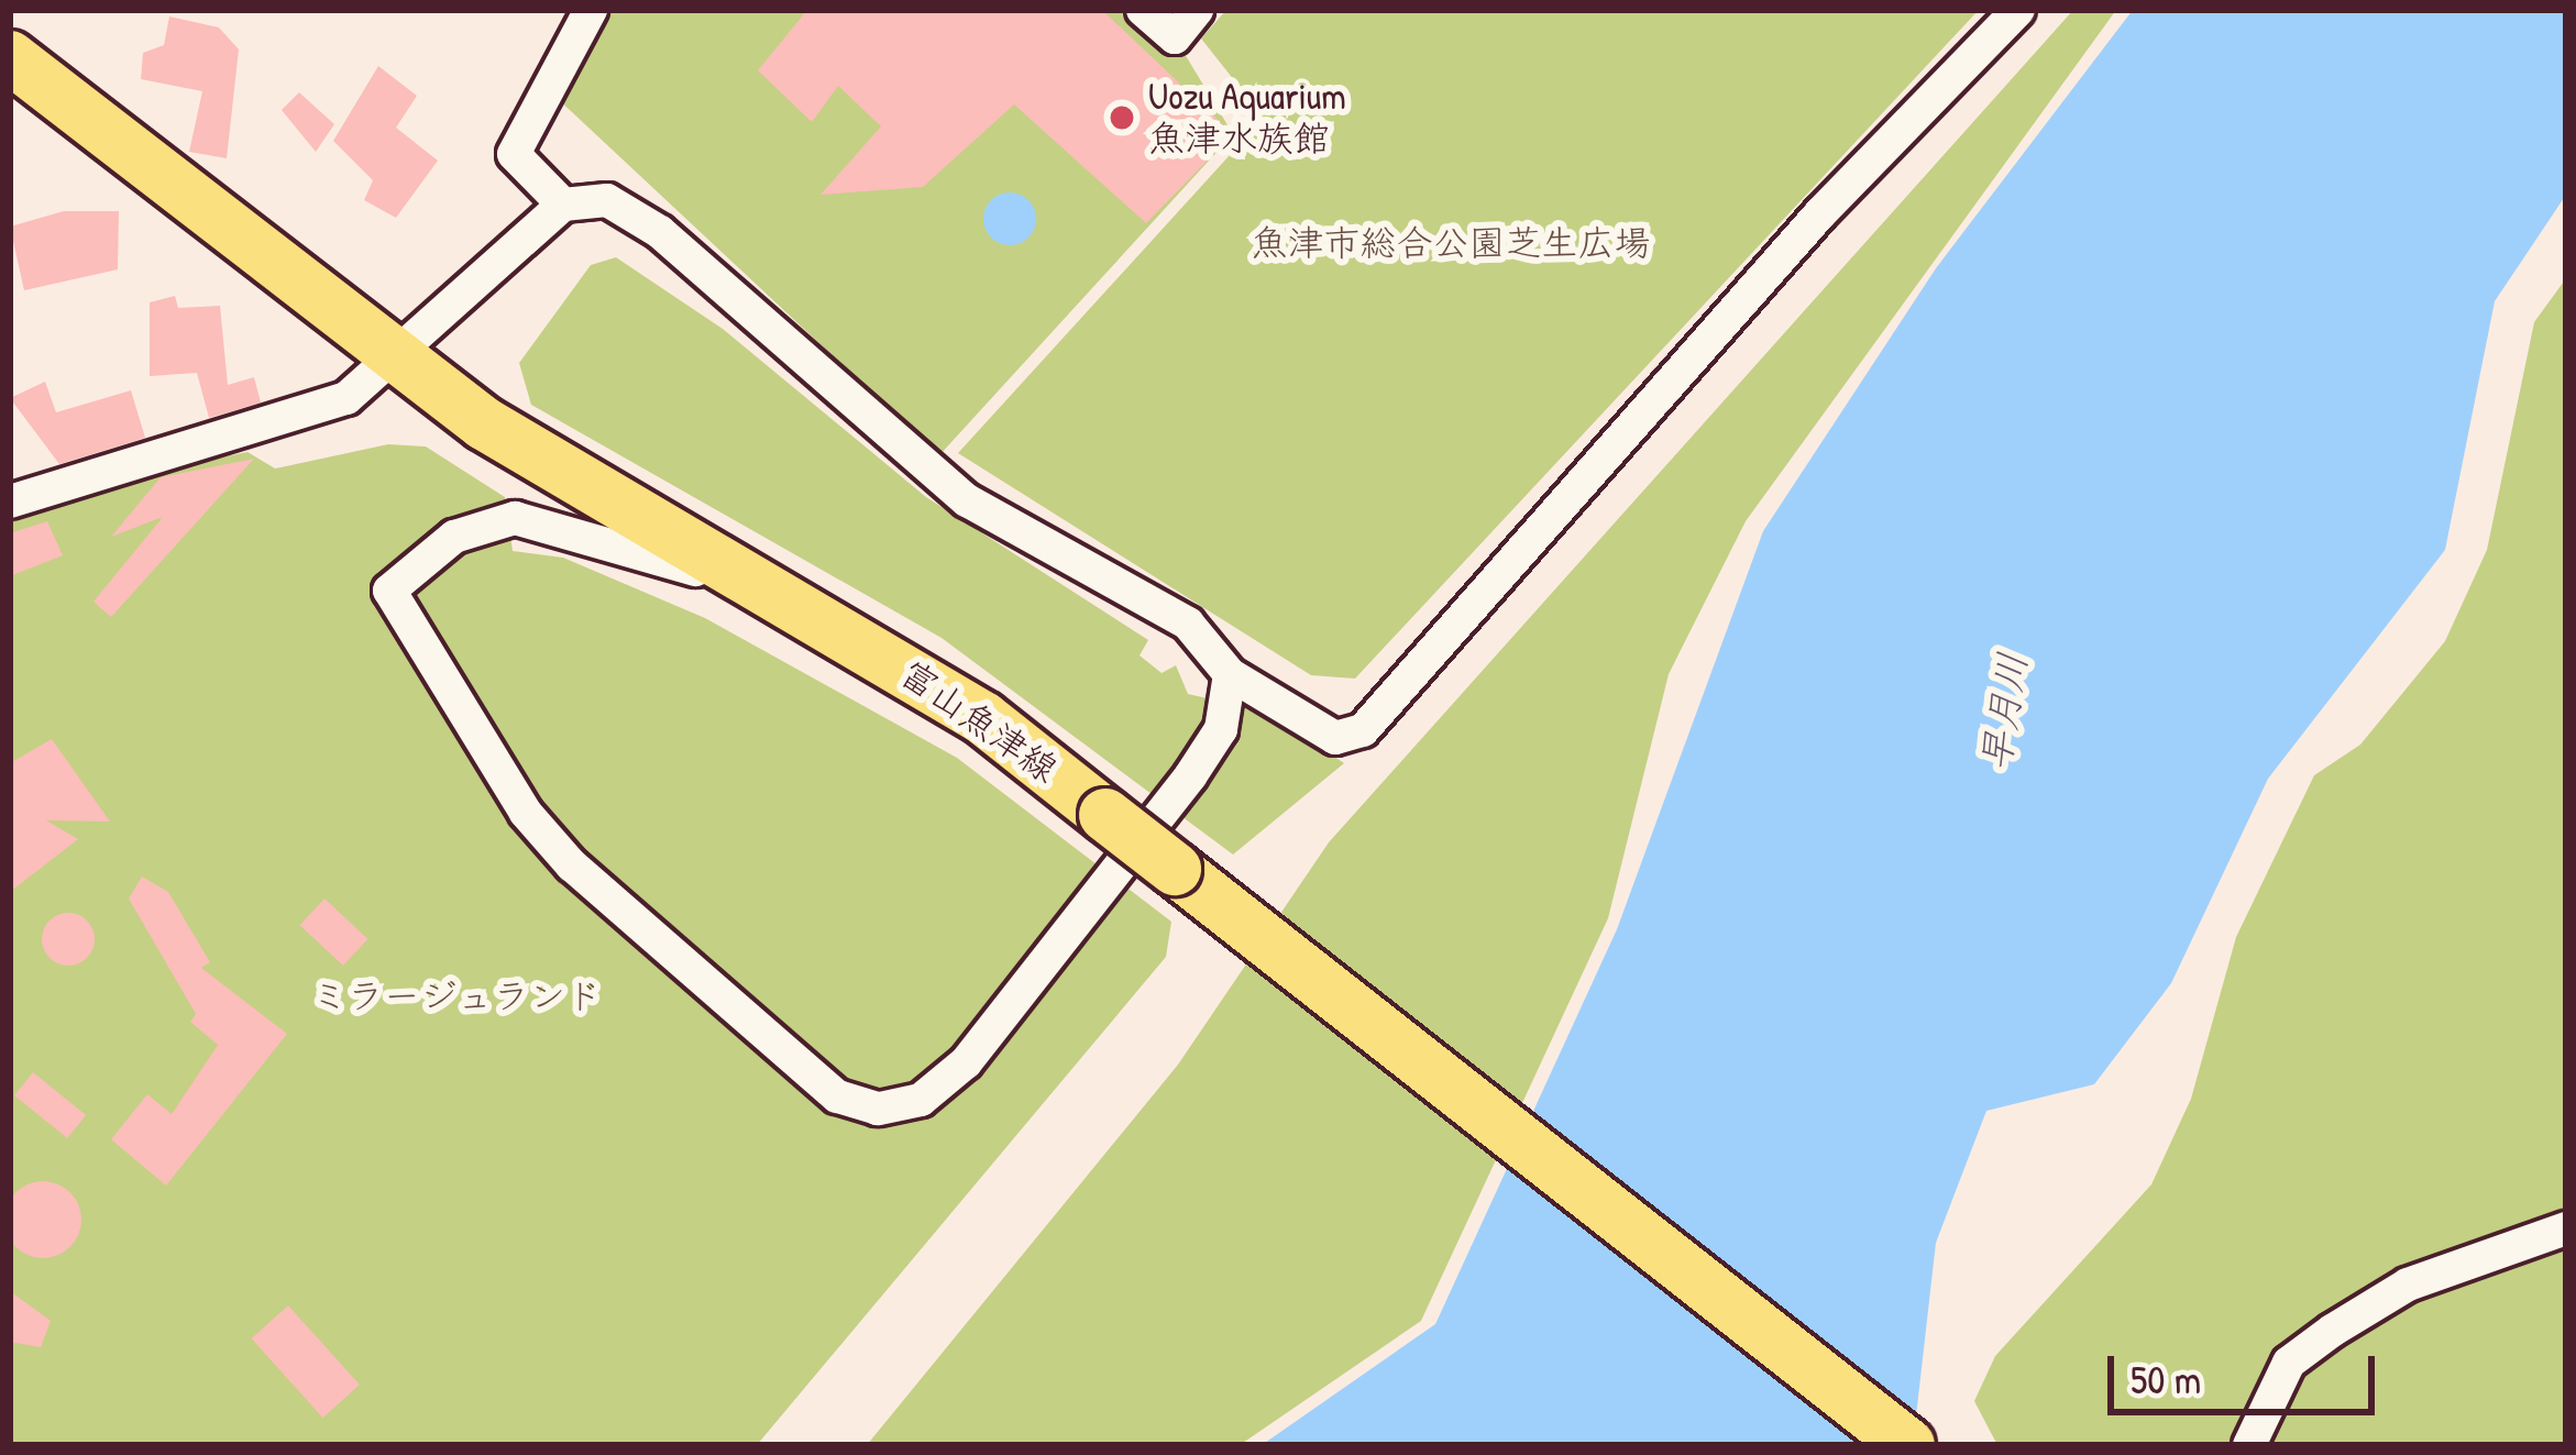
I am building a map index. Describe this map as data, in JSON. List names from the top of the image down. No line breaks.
{"streets":{"main road":["富山魚津線"]},"water":["早月川"],"parks":["魚津市総合公園芝生広場","ミラージュランド"],"places":["Uozu Aquarium 魚津水族館"],"scale_bar":"50 m"}
